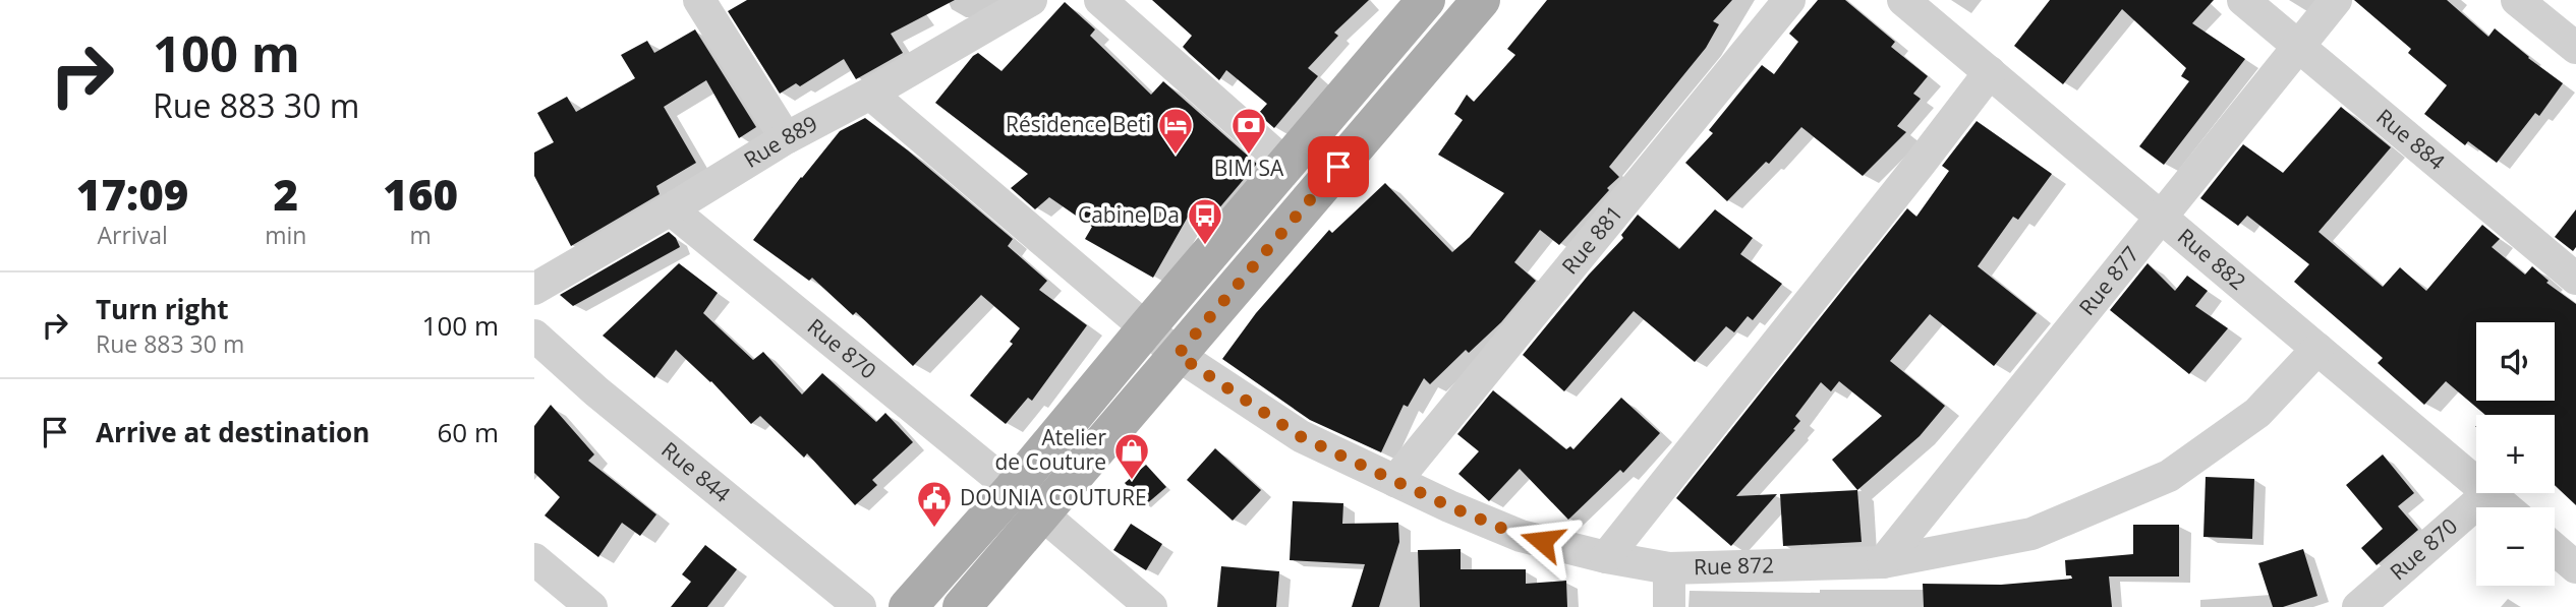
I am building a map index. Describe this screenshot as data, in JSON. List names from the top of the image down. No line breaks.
{"streets":{"street":["Rue 884","Rue 889","Rue 881","Rue 882","Rue 877","Rue 870","Rue 844","Rue 872"]},"crossings":[["Rue 884","Rue 877"],["Rue 889","Rue 870"],["Rue 889","Rue 872"],["Rue 881","Rue 872"],["Rue 882","Rue 877"],["Rue 882","Rue 870"],["Rue 882","Rue 872"],["Rue 877","Rue 872"]],"places":{"hotel":["Résidence Beti"],"bank":["BIM SA"],"bus stop":["Cabine Da"],"shop":["Atelier de Couture"],"public building":["DOUNIA COUTURE"]},"page":{"turn":["100 m","Rue 883 30 m"],"eta":["17:09","Arrival","2","min","160","m"],"list":[{"name":"Turn right","note":"Rue 883 30 m","value":"100 m"},{"name":"Arrive at destination","value":"60 m"}],"map_buttons":["+","−"]}}
